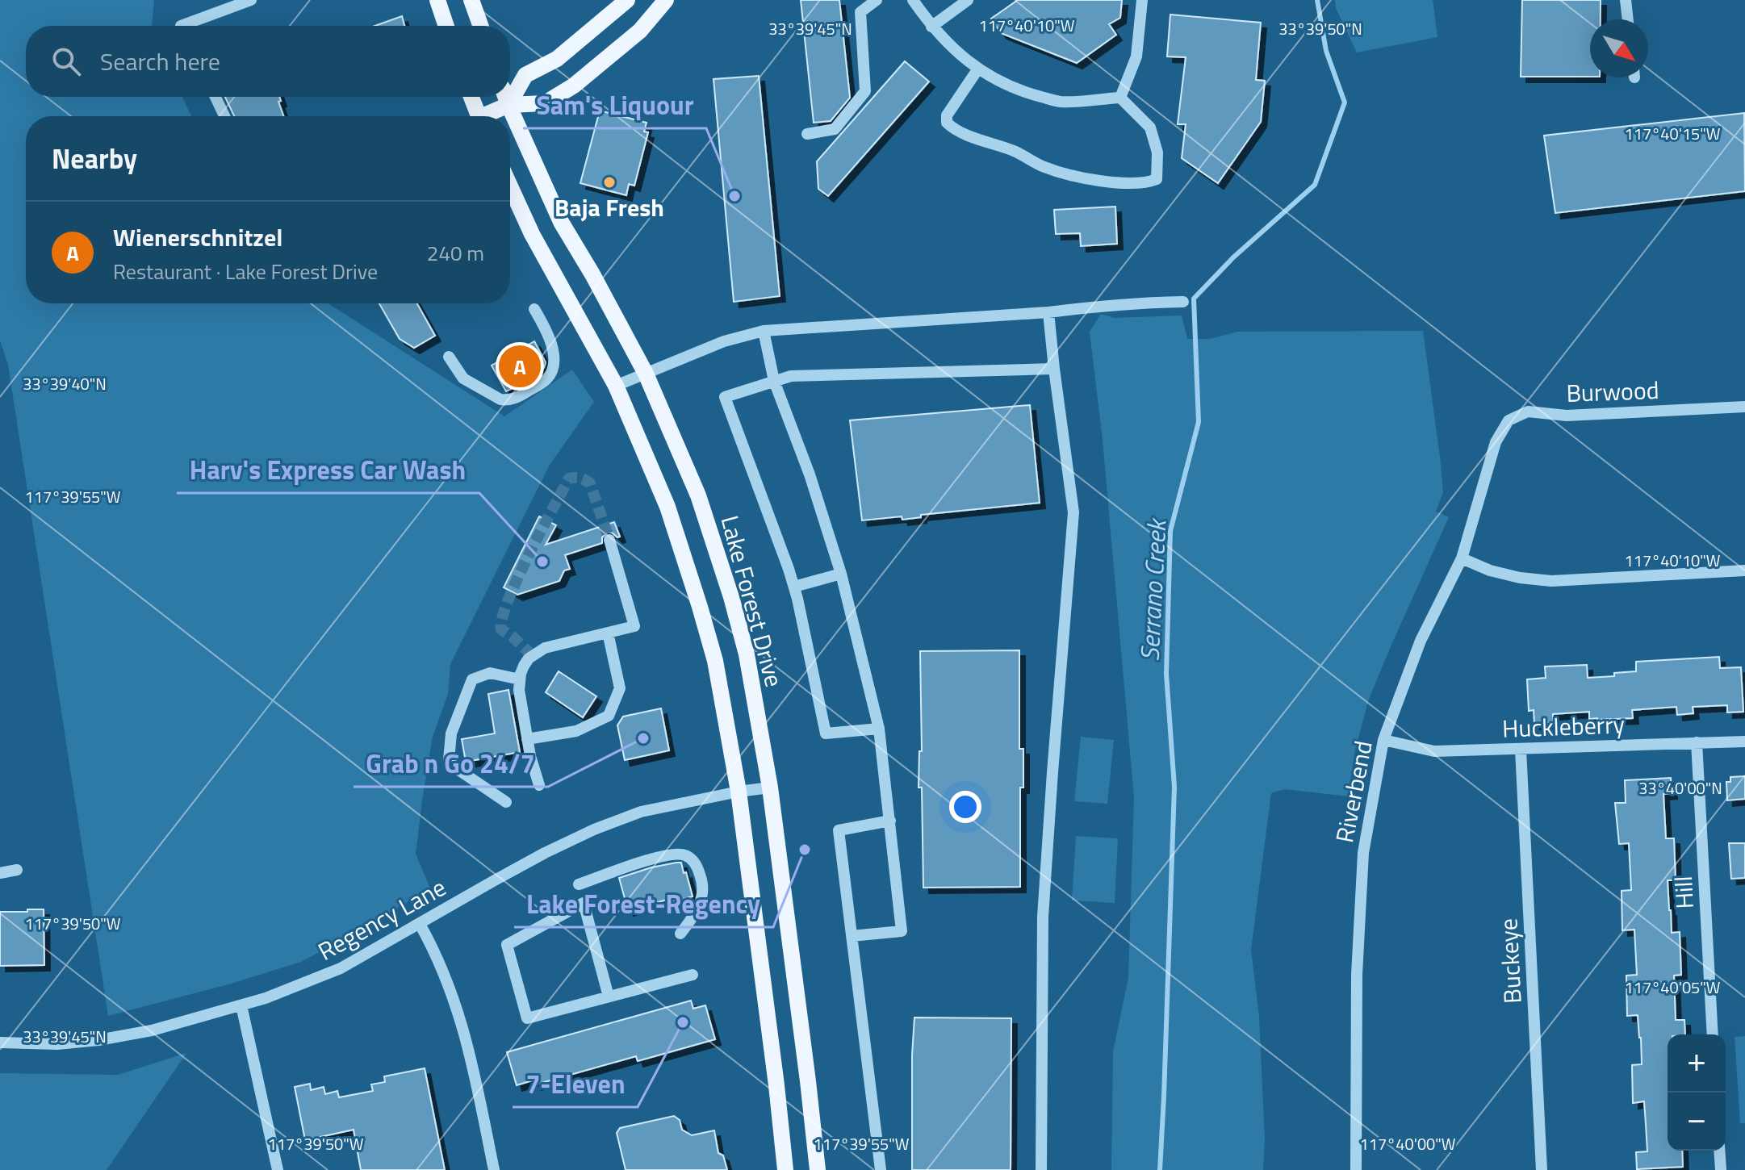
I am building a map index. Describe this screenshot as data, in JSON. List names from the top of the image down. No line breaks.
{"streets":{"main road":["Lake Forest Drive"],"street":["Burwood","Huckleberry","Riverbend","Hill","Regency Lane","Buckeye"]},"crossings":[["Burwood","Riverbend"],["Lake Forest Drive","Regency Lane"],["Huckleberry","Riverbend"],["Huckleberry","Hill"],["Huckleberry","Buckeye"]],"water":["Serrano Creek"],"places":["Baja Fresh","Sam's Liquour","Harv's Express Car Wash","Grab n Go 24/7","Lake Forest-Regency","7-Eleven"],"north":"bottom right","page":{"search":"Search here","heading":"Nearby","list":[{"mark":"A","name":"Wienerschnitzel","note":"Restaurant · Lake Forest Drive","value":"240 m"}],"pins":"A","map_buttons":["+","−"]},"coordinates":["117°40'10\"W","33°39'45\"N","33°39'50\"N","117°40'15\"W","33°39'40\"N","117°39'55\"W","33°40'00\"N","117°39'50\"W","117°40'05\"W","117°40'00\"W"]}
